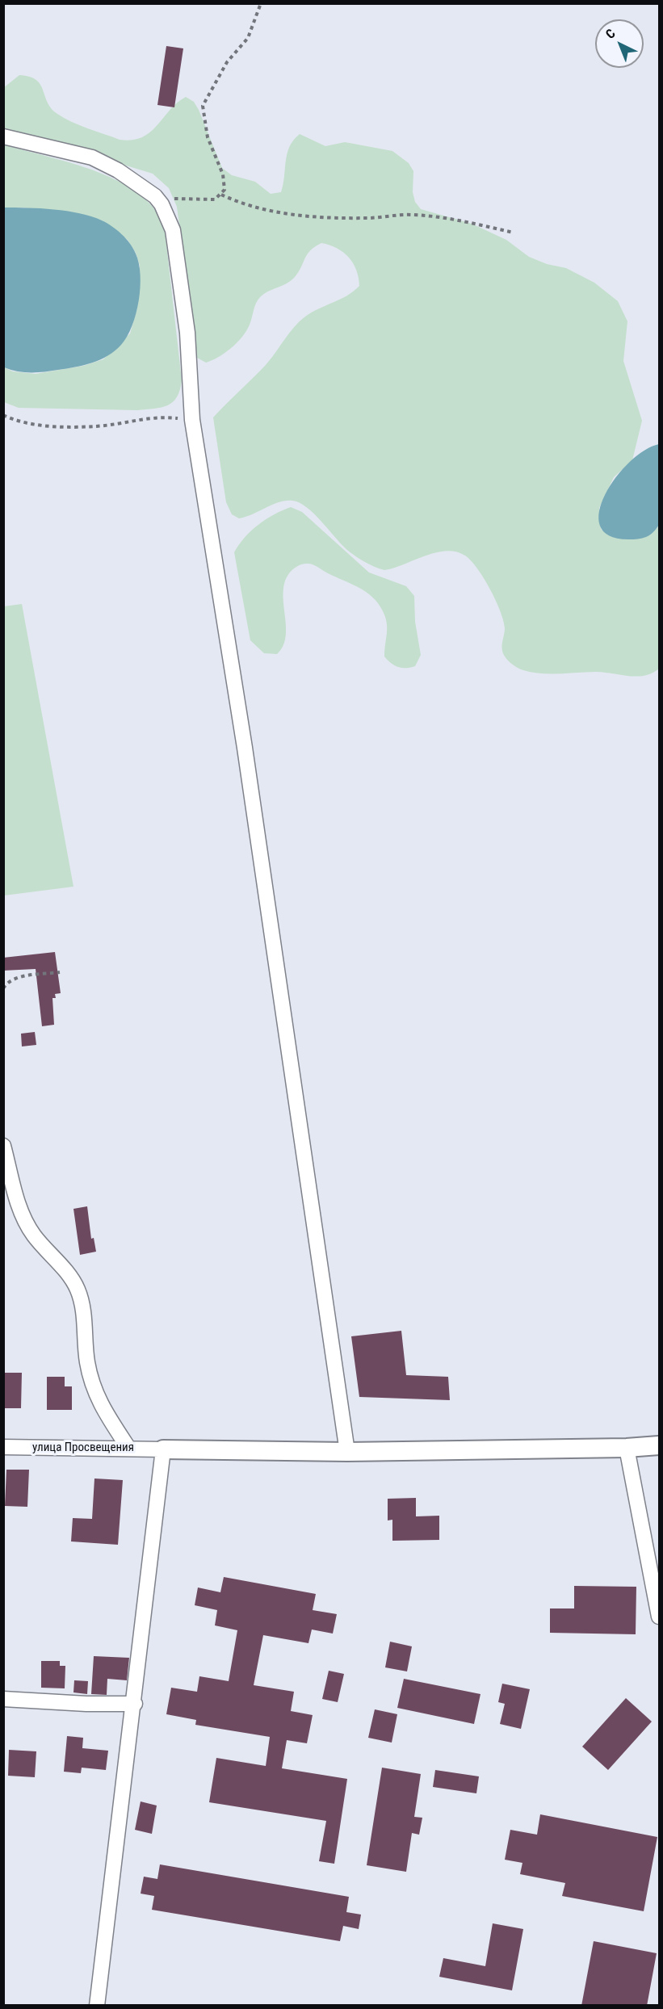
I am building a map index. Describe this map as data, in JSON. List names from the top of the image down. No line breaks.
{"streets":{"street":["улица Просвещения"]},"north":"top left"}
